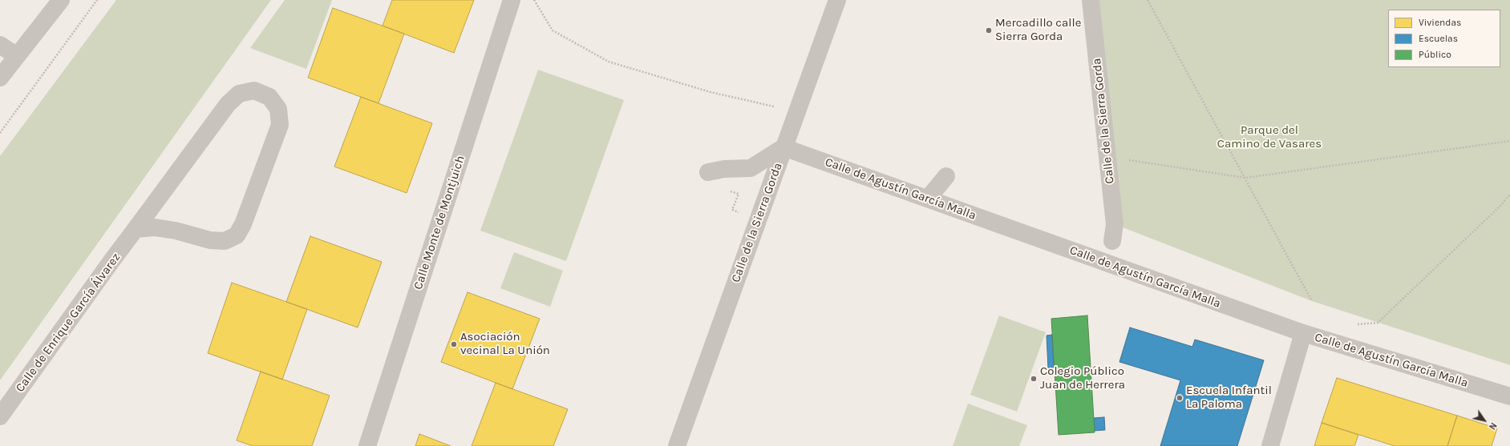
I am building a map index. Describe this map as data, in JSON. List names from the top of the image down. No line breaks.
{"streets":{"street":["Calle de la Sierra Gorda","Calle de Agustín García Malla","Calle Monte de Montjuich","Calle de Enrique García Álvarez"]},"crossings":[["Calle de la Sierra Gorda","Calle de Agustín García Malla"]],"parks":["Parque del Camino de Vasares"],"places":["Mercadillo calle Sierra Gorda","Asociación vecinal La Unión","Colegio Público Juan de Herrera","Escuela Infantil La Paloma"],"legend":["Viviendas","Escuelas","Público"],"north":"bottom right"}
